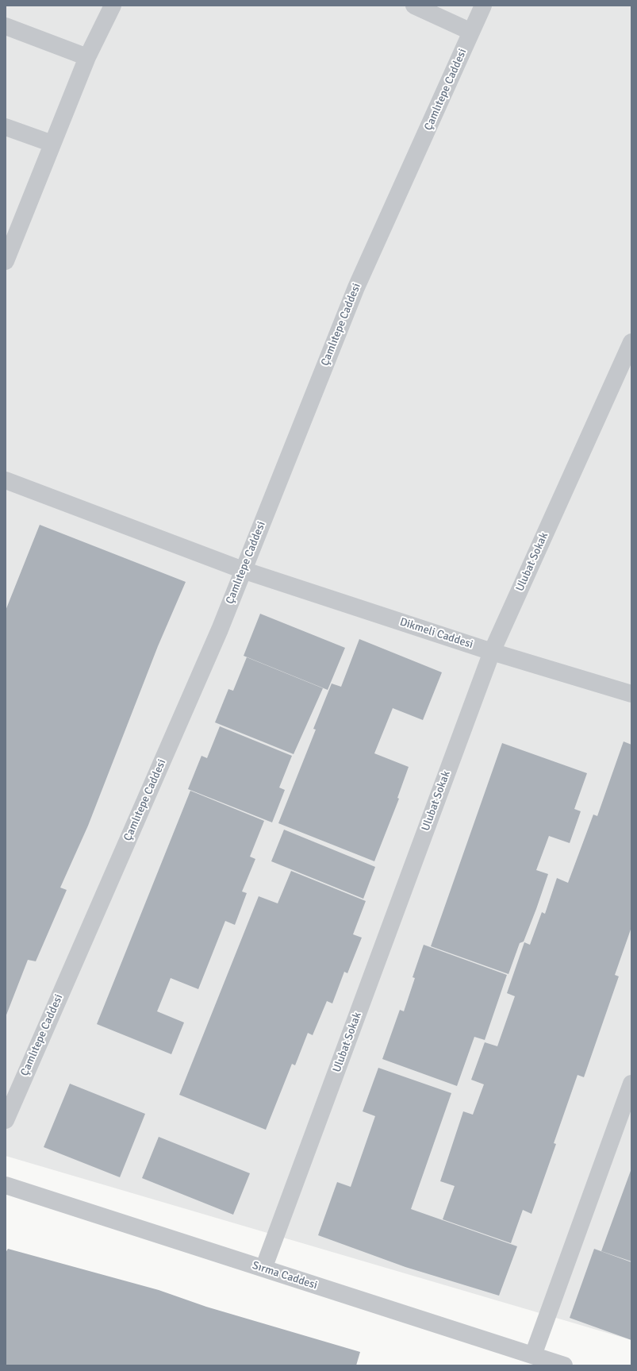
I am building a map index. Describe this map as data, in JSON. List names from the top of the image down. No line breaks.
{"streets":{"street":["Çamlıtepe Caddesi","Ulubat Sokak","Dikmeli Caddesi","Sırma Caddesi"]},"crossings":[["Çamlıtepe Caddesi","Dikmeli Caddesi"],["Ulubat Sokak","Dikmeli Caddesi"],["Ulubat Sokak","Sırma Caddesi"]]}
